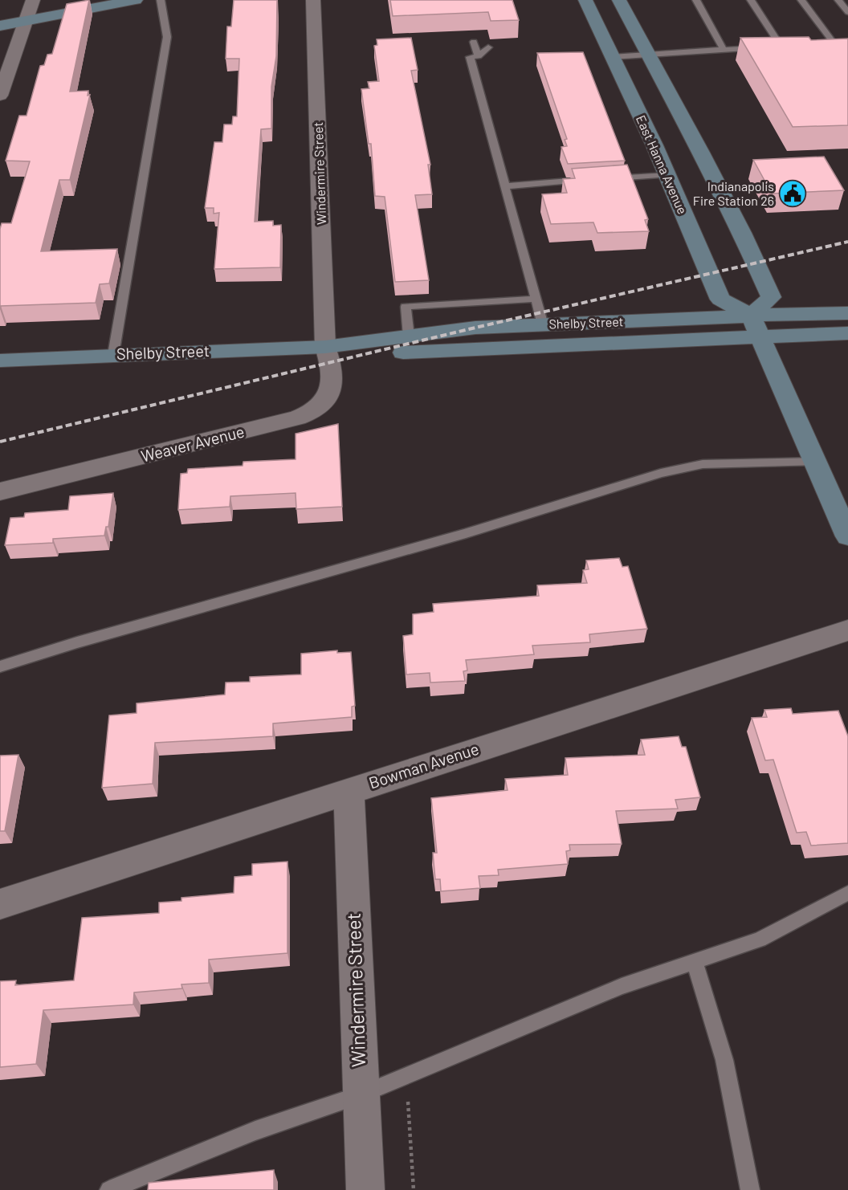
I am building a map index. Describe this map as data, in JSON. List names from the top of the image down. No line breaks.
{"streets":{"main road":["East Hanna Avenue","Shelby Street"],"street":["Windermire Street","Weaver Avenue","Bowman Avenue"]},"crossings":[["East Hanna Avenue","Shelby Street"],["Windermire Street","Shelby Street"],["Windermire Street","Weaver Avenue"],["Windermire Street","Bowman Avenue"],["Shelby Street","Weaver Avenue"]],"places":{"public building":["Indianapolis Fire Station 26"]}}
